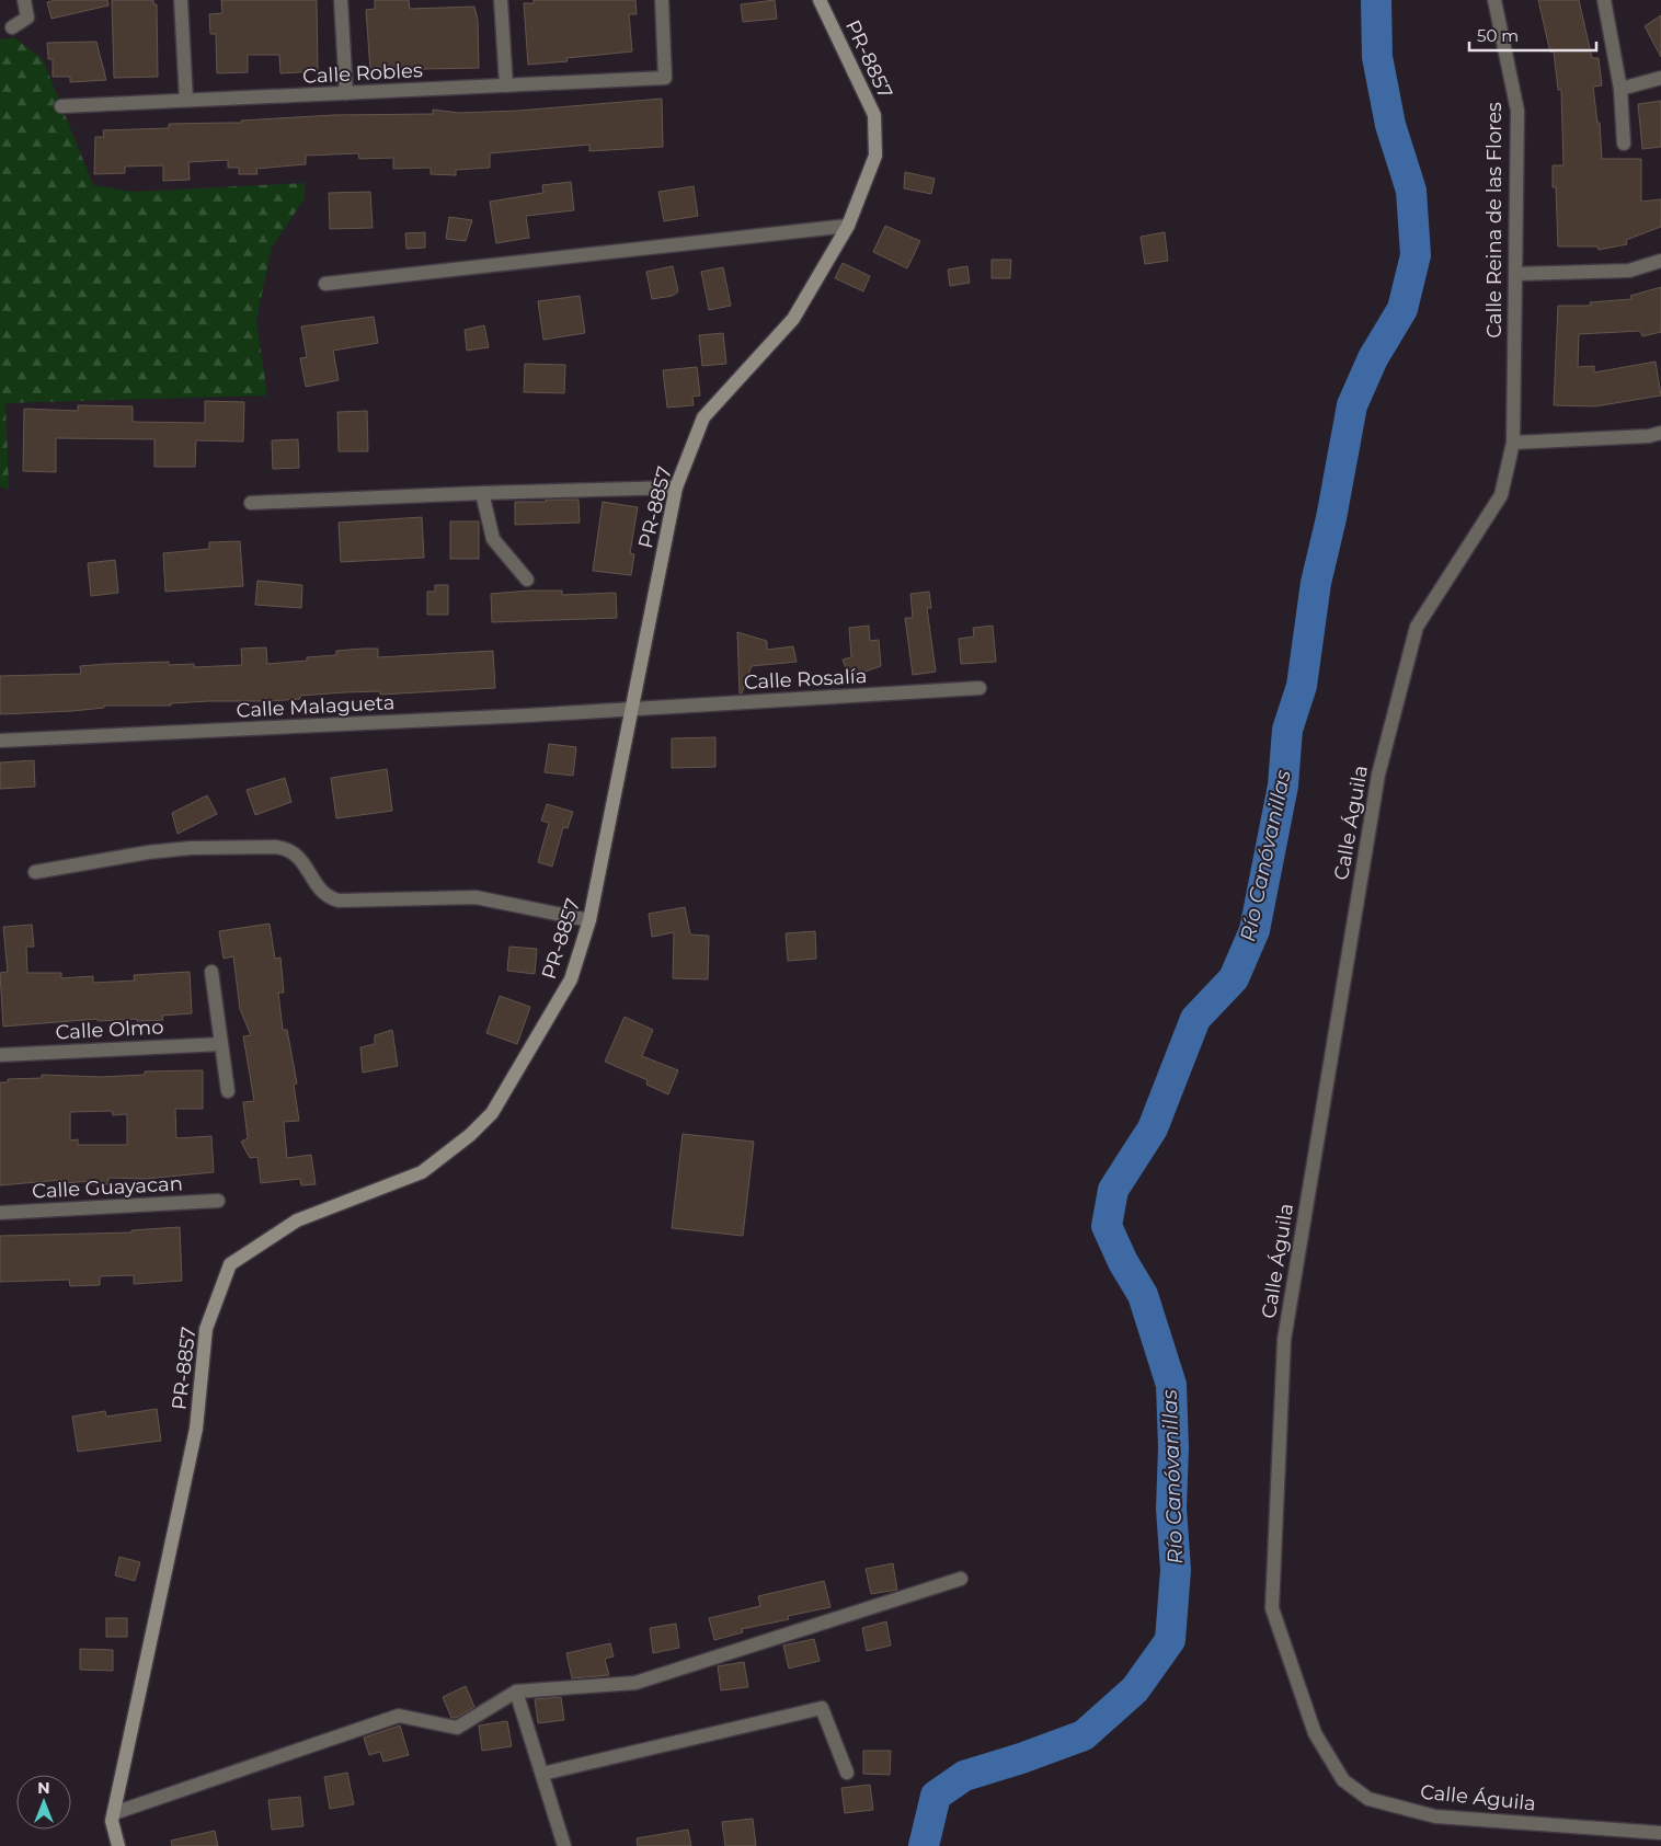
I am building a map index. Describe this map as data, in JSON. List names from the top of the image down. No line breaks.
{"streets":{"street":["PR-8857","Calle Robles","Calle Reina de las Flores","Calle Rosalía","Calle Malagueta","Calle Águila","Calle Olmo","Calle Guayacan"]},"crossings":[["PR-8857","Calle Rosalía"],["PR-8857","Calle Malagueta"],["Calle Reina de las Flores","Calle Águila"],["Calle Rosalía","Calle Malagueta"]],"water":["Río Canóvanillas"],"scale_bar":"50 m","north":"top"}
